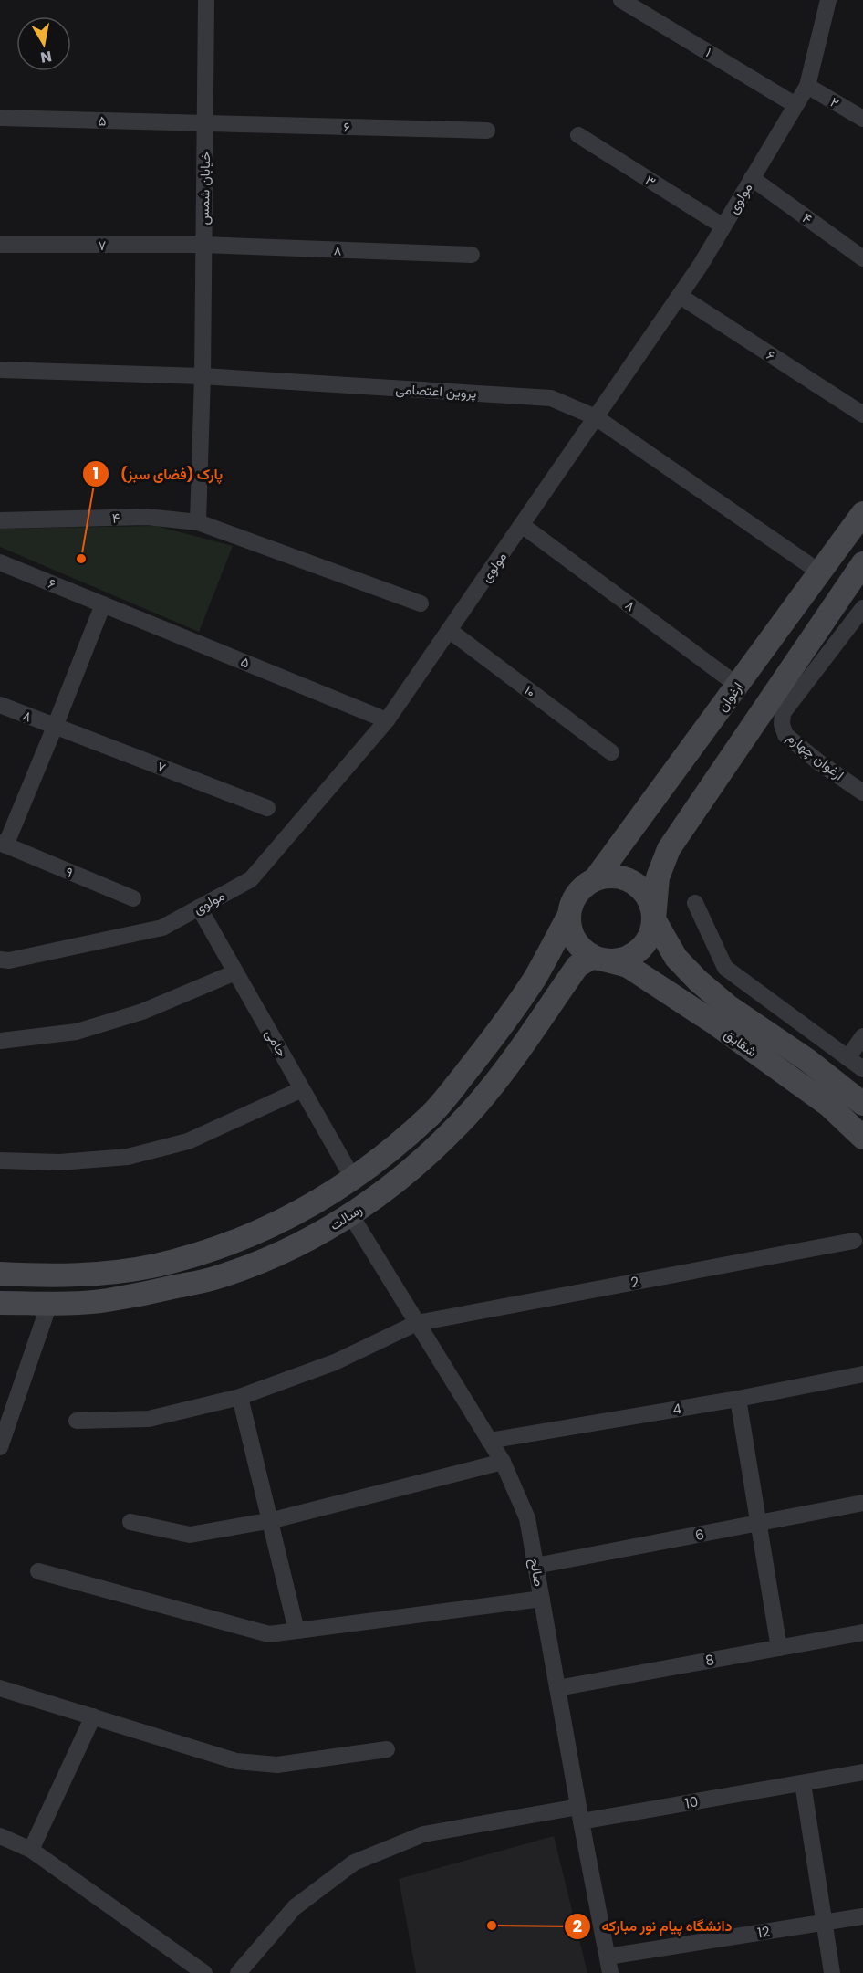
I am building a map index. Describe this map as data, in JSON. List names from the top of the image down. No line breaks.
{"streets":{"main road":["ارغوان","شقایق","رسالت"],"street":["۱","۲","۵","۶","۳","خیابان شمس","مولوی","۴","۷","۸","پروین اعتصامی","۱۰","ارغوان چهارم","۹","جامی","2","4","6","صالح","8","10","12"]},"crossings":[["۱","مولوی"],["۲","مولوی"],["۵","۶"],["۵","خیابان شمس"],["۵","مولوی"],["۶","خیابان شمس"],["۶","مولوی"],["۳","مولوی"],["خیابان شمس","۴"],["خیابان شمس","۷"],["خیابان شمس","۸"],["خیابان شمس","پروین اعتصامی"],["مولوی","۴"],["مولوی","۸"],["مولوی","پروین اعتصامی"],["مولوی","۱۰"],["مولوی","جامی"],["۷","۸"],["۸","ارغوان"],["پروین اعتصامی","ارغوان"],["ارغوان","شقایق"],["ارغوان","رسالت"],["جامی","رسالت"],["شقایق","رسالت"],["رسالت","صالح"],["2","صالح"],["4","صالح"],["6","صالح"],["صالح","8"],["صالح","10"],["صالح","12"]],"places":["پارک (فضای سبز)","دانشگاه پیام نور مبارکه"],"north":"bottom"}
